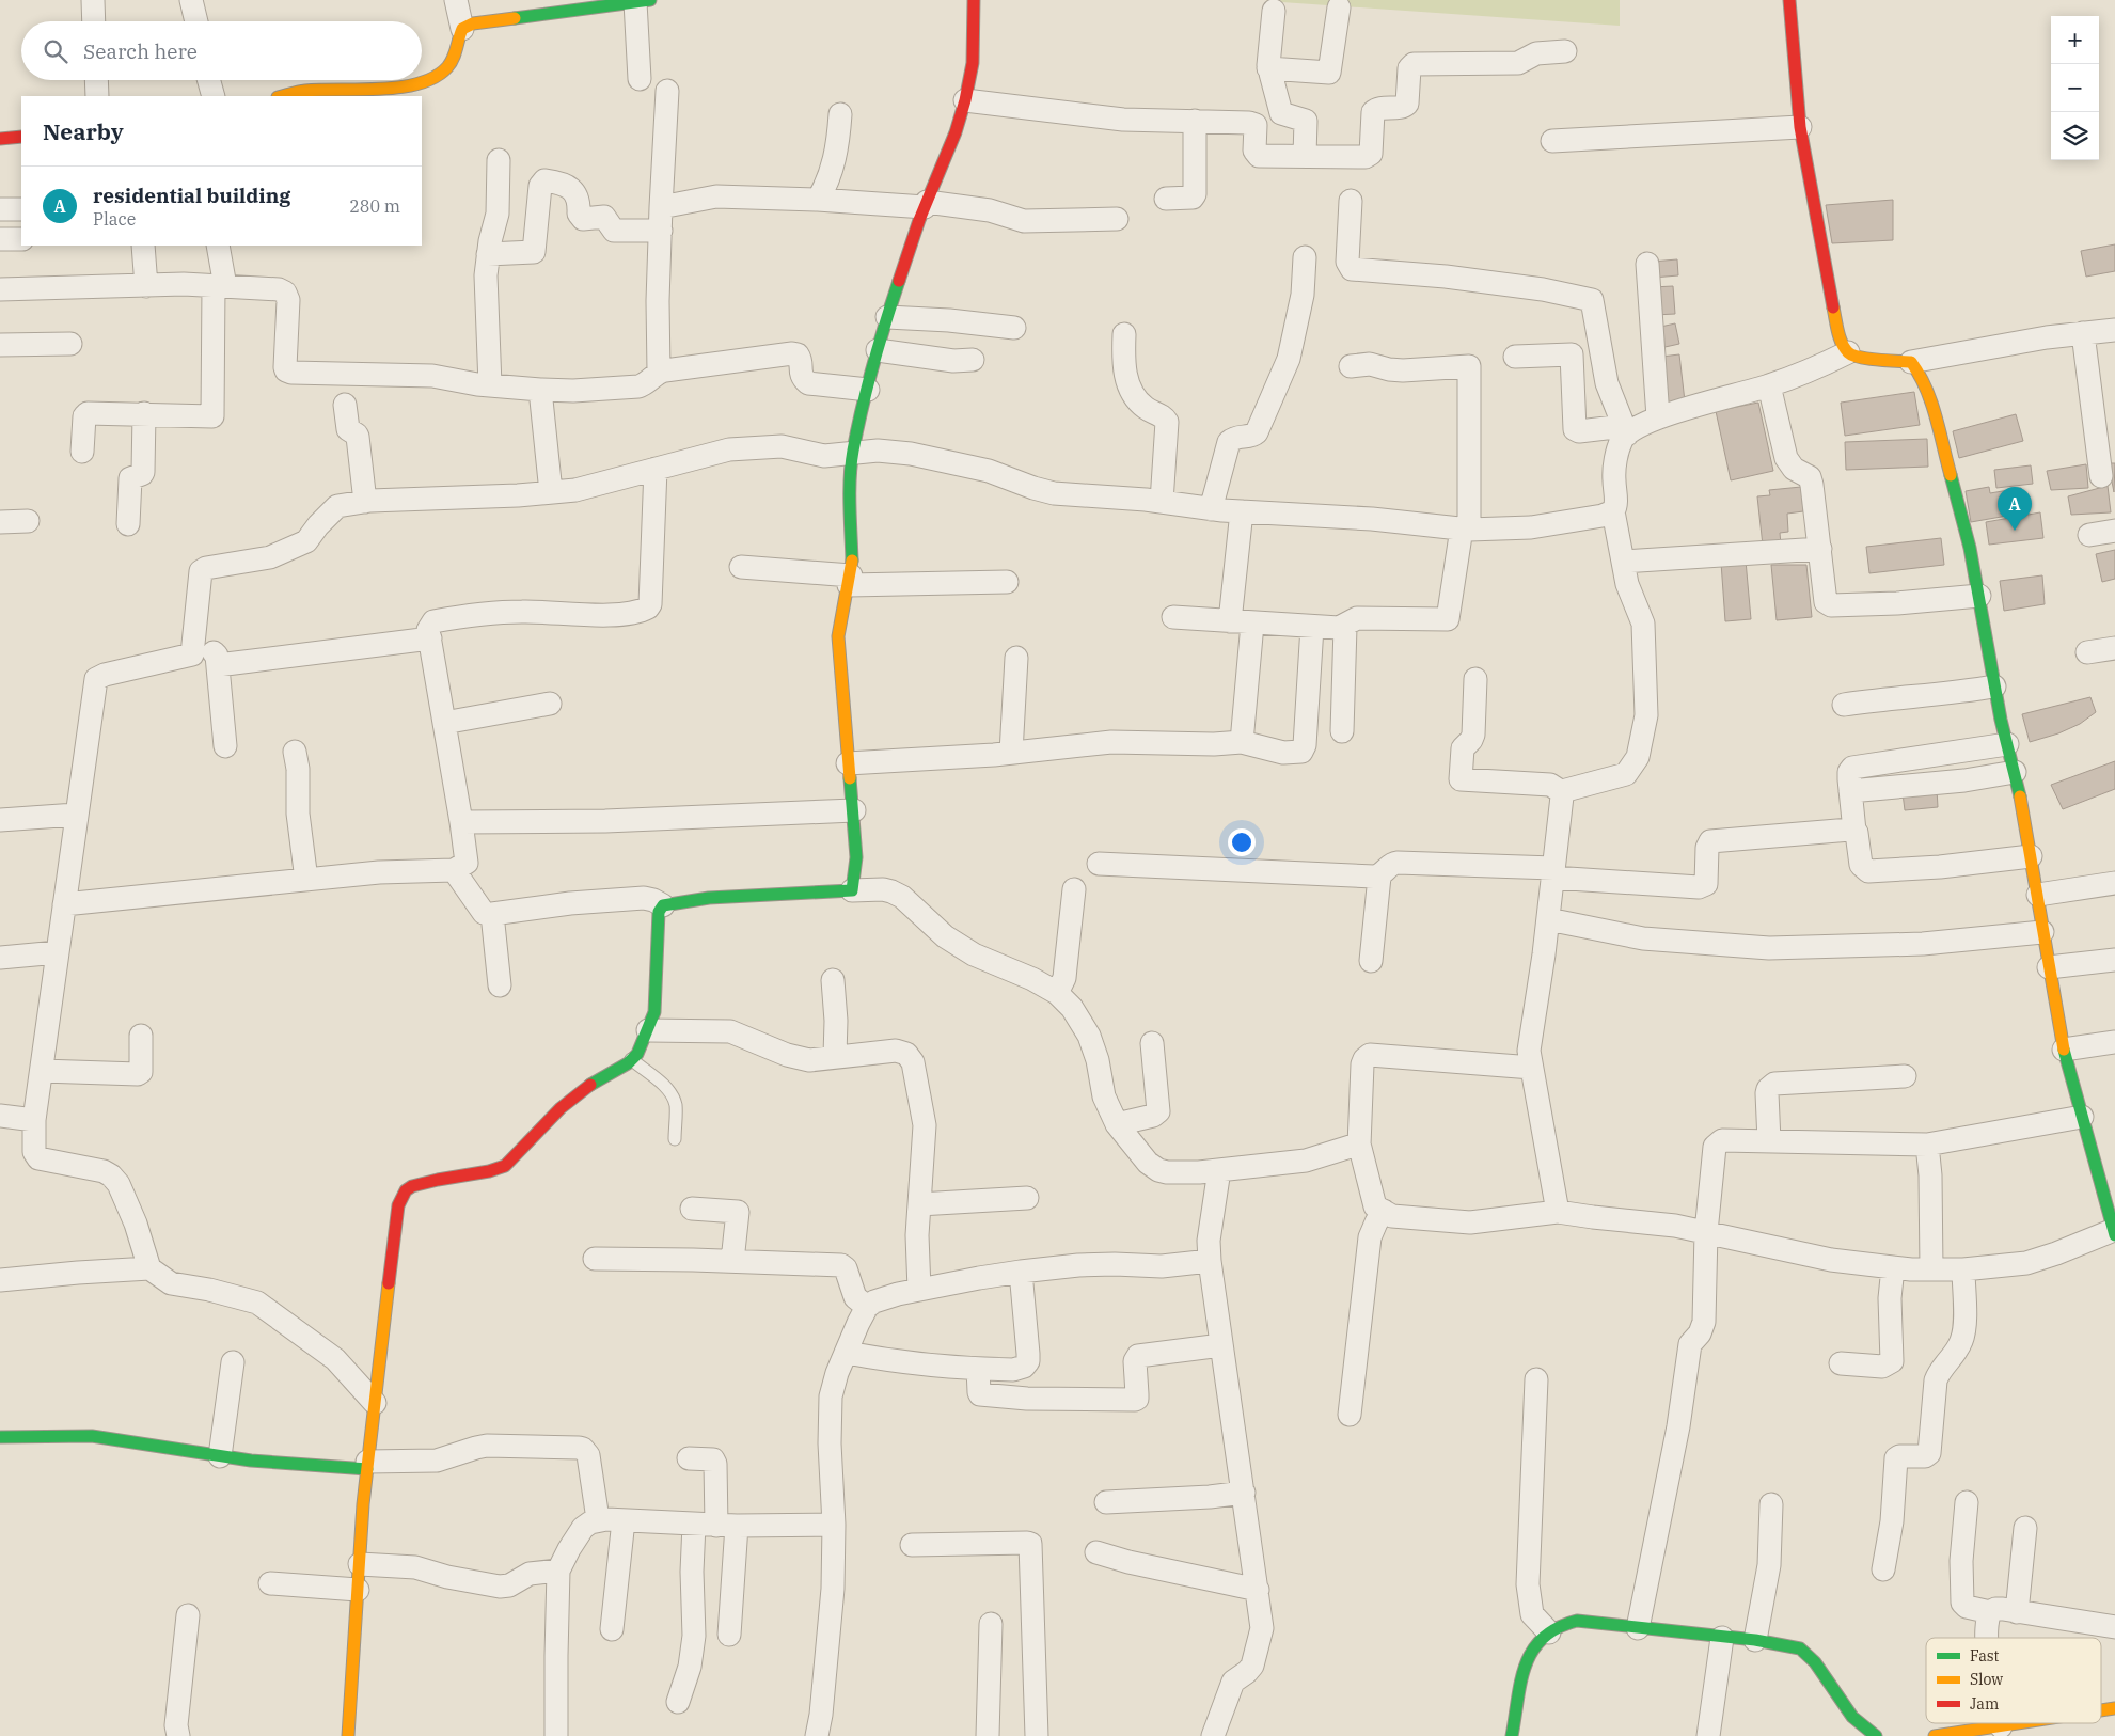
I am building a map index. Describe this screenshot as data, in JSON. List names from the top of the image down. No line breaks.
{"legend":["Fast","Slow","Jam"],"page":{"map_buttons":["+","−"],"search":"Search here","heading":"Nearby","list":[{"mark":"A","name":"residential building","note":"Place","value":"280 m"}],"pins":"A"}}
